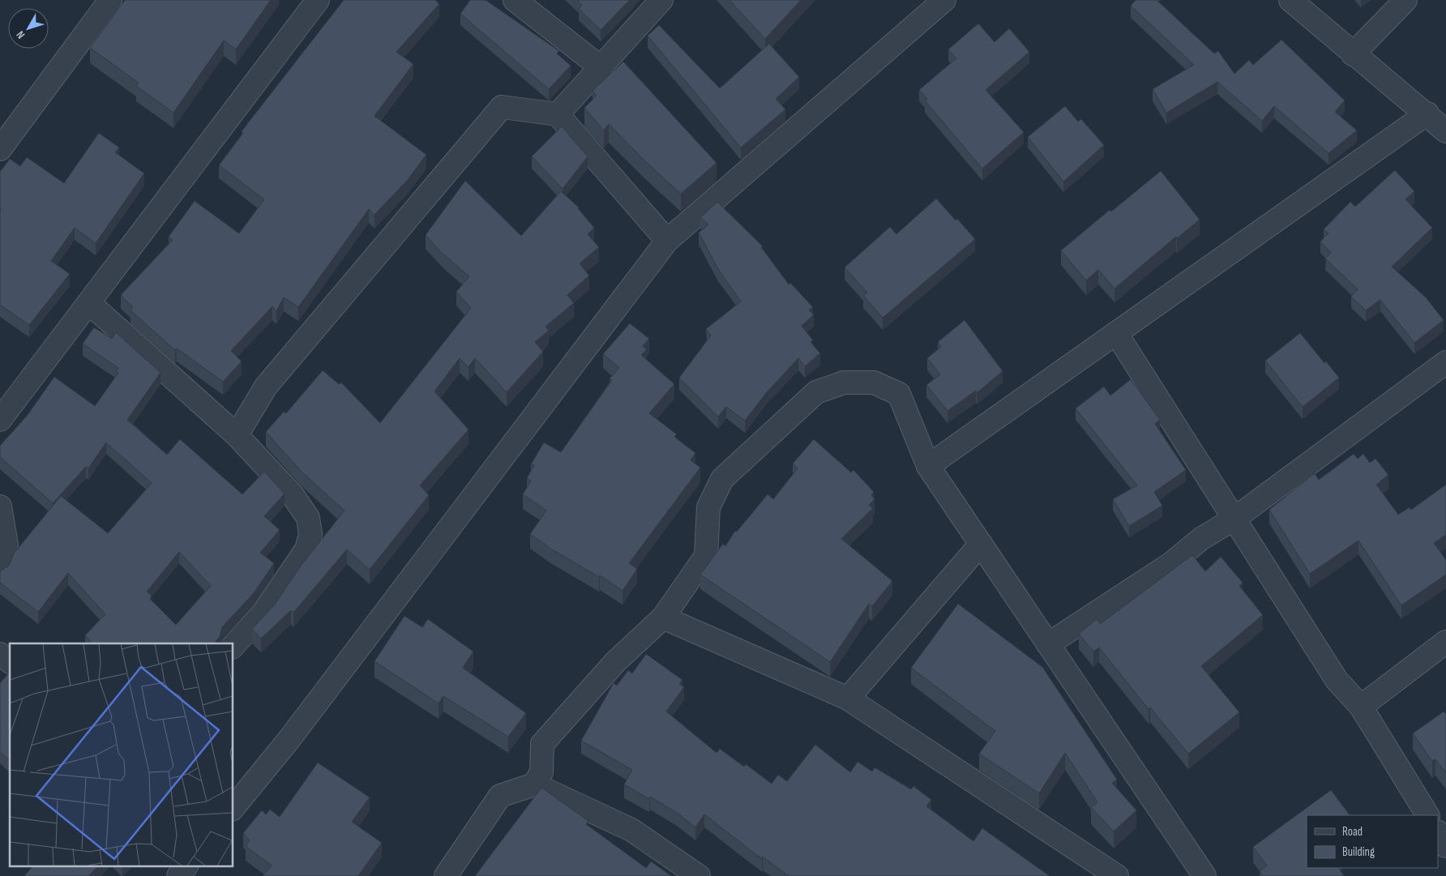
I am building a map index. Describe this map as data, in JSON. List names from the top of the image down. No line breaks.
{"legend":["Road","Building"],"north":"bottom left"}
